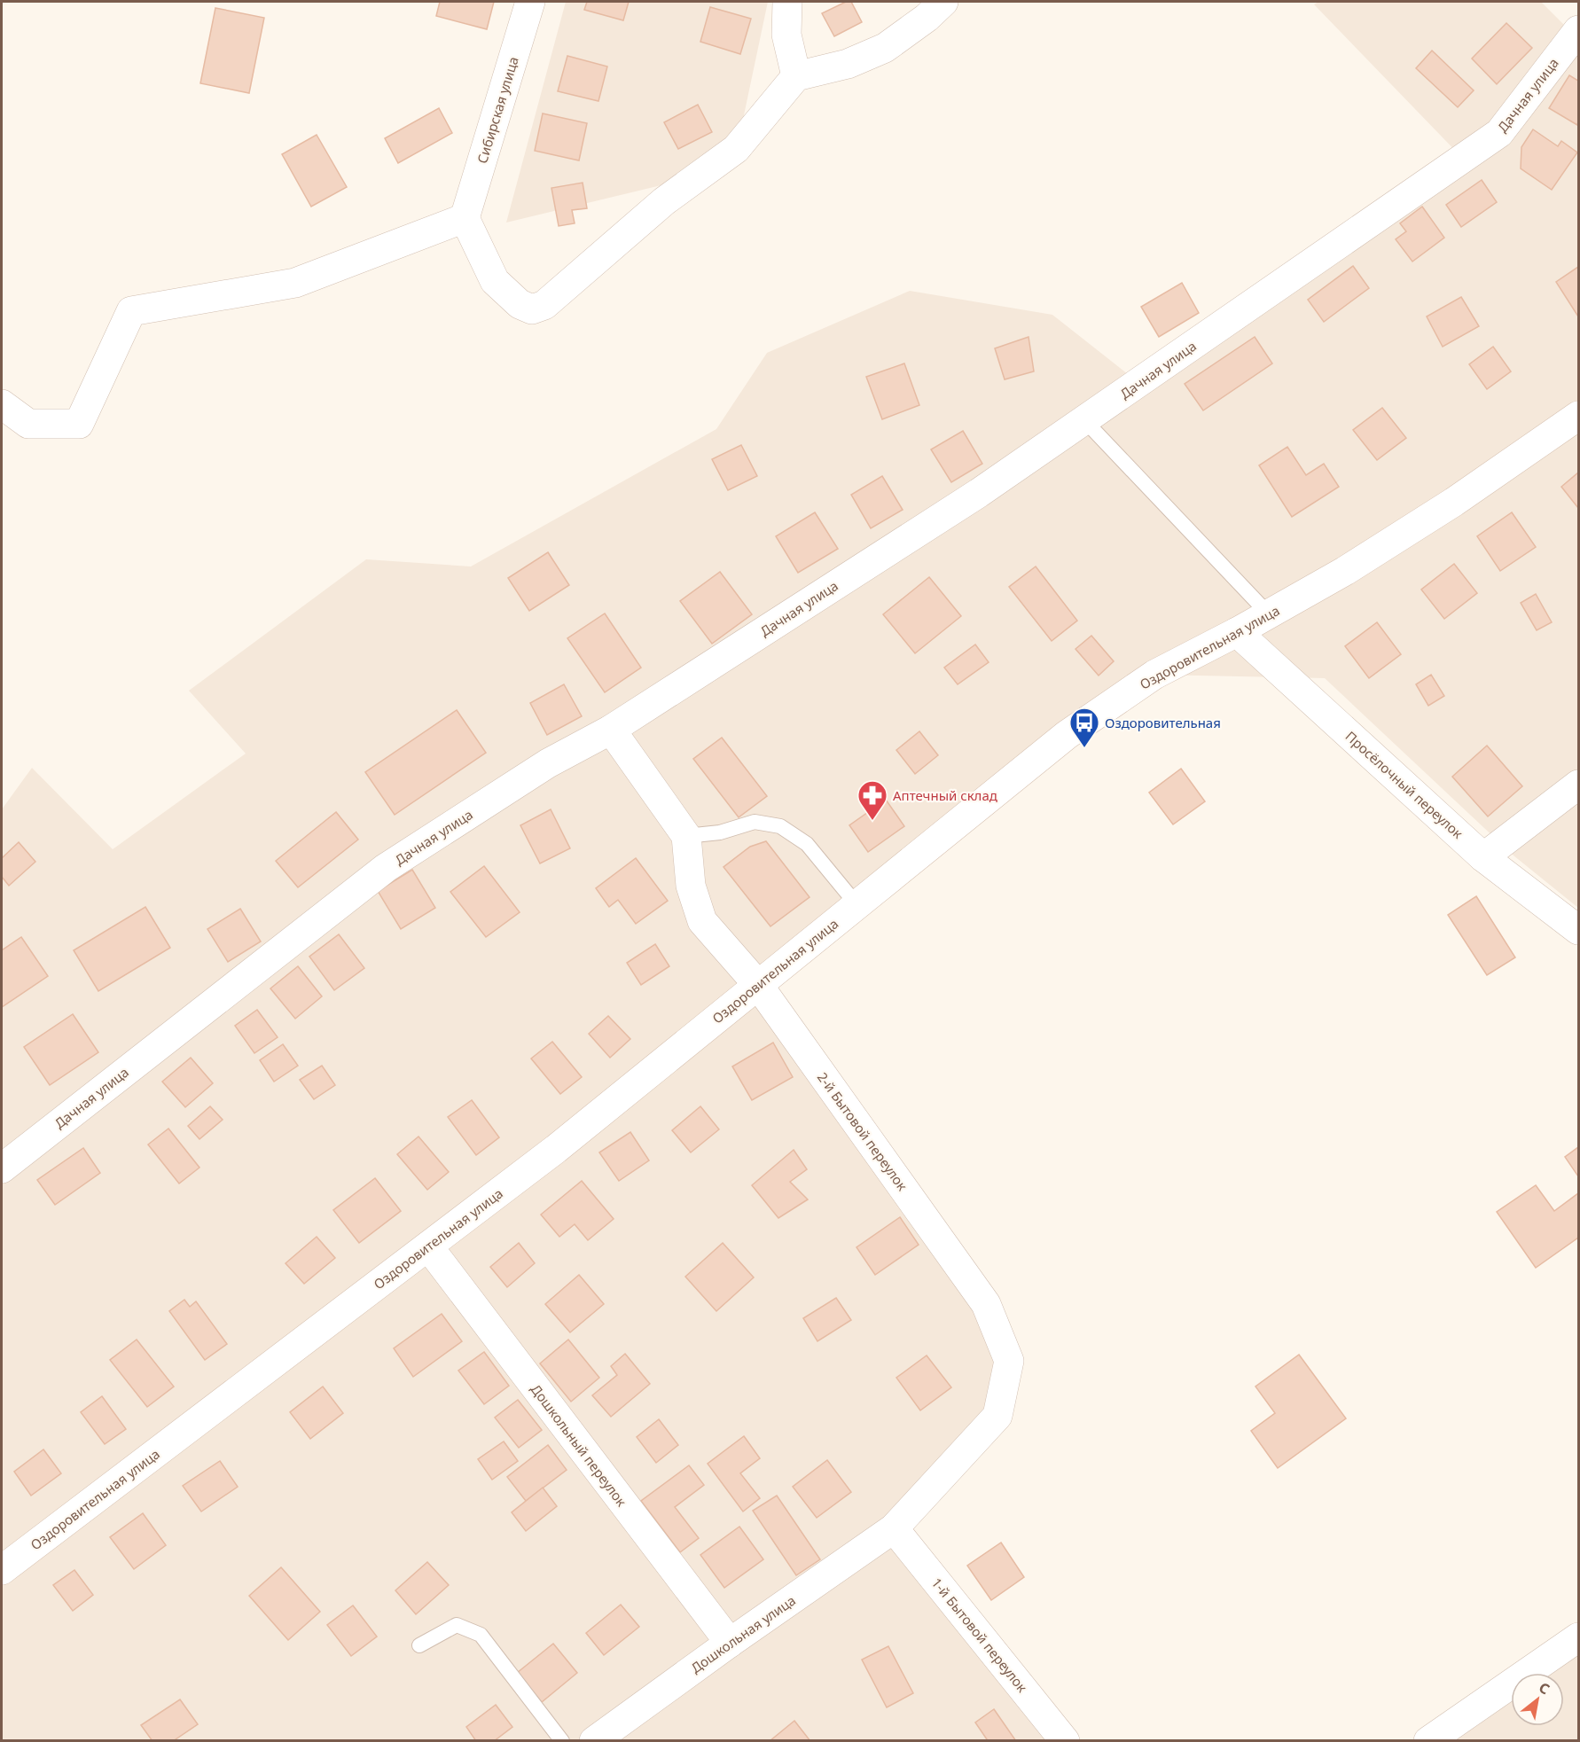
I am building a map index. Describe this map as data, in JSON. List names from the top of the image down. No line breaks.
{"streets":{"street":["Дачная улица","Сибирская улица","Оздоровительная улица","Просёлочный переулок","2-й Бытовой переулок","Дошкольный переулок","Дошкольная улица","1-й Бытовой переулок"]},"crossings":[["Оздоровительная улица","Просёлочный переулок"],["Оздоровительная улица","2-й Бытовой переулок"],["Оздоровительная улица","Дошкольный переулок"],["2-й Бытовой переулок","Дошкольная улица"],["2-й Бытовой переулок","1-й Бытовой переулок"],["Дошкольный переулок","Дошкольная улица"],["Дошкольная улица","1-й Бытовой переулок"]],"places":{"bus stop":["Оздоровительная"],"pharmacy":["Аптечный склад"]},"north":"top right"}
